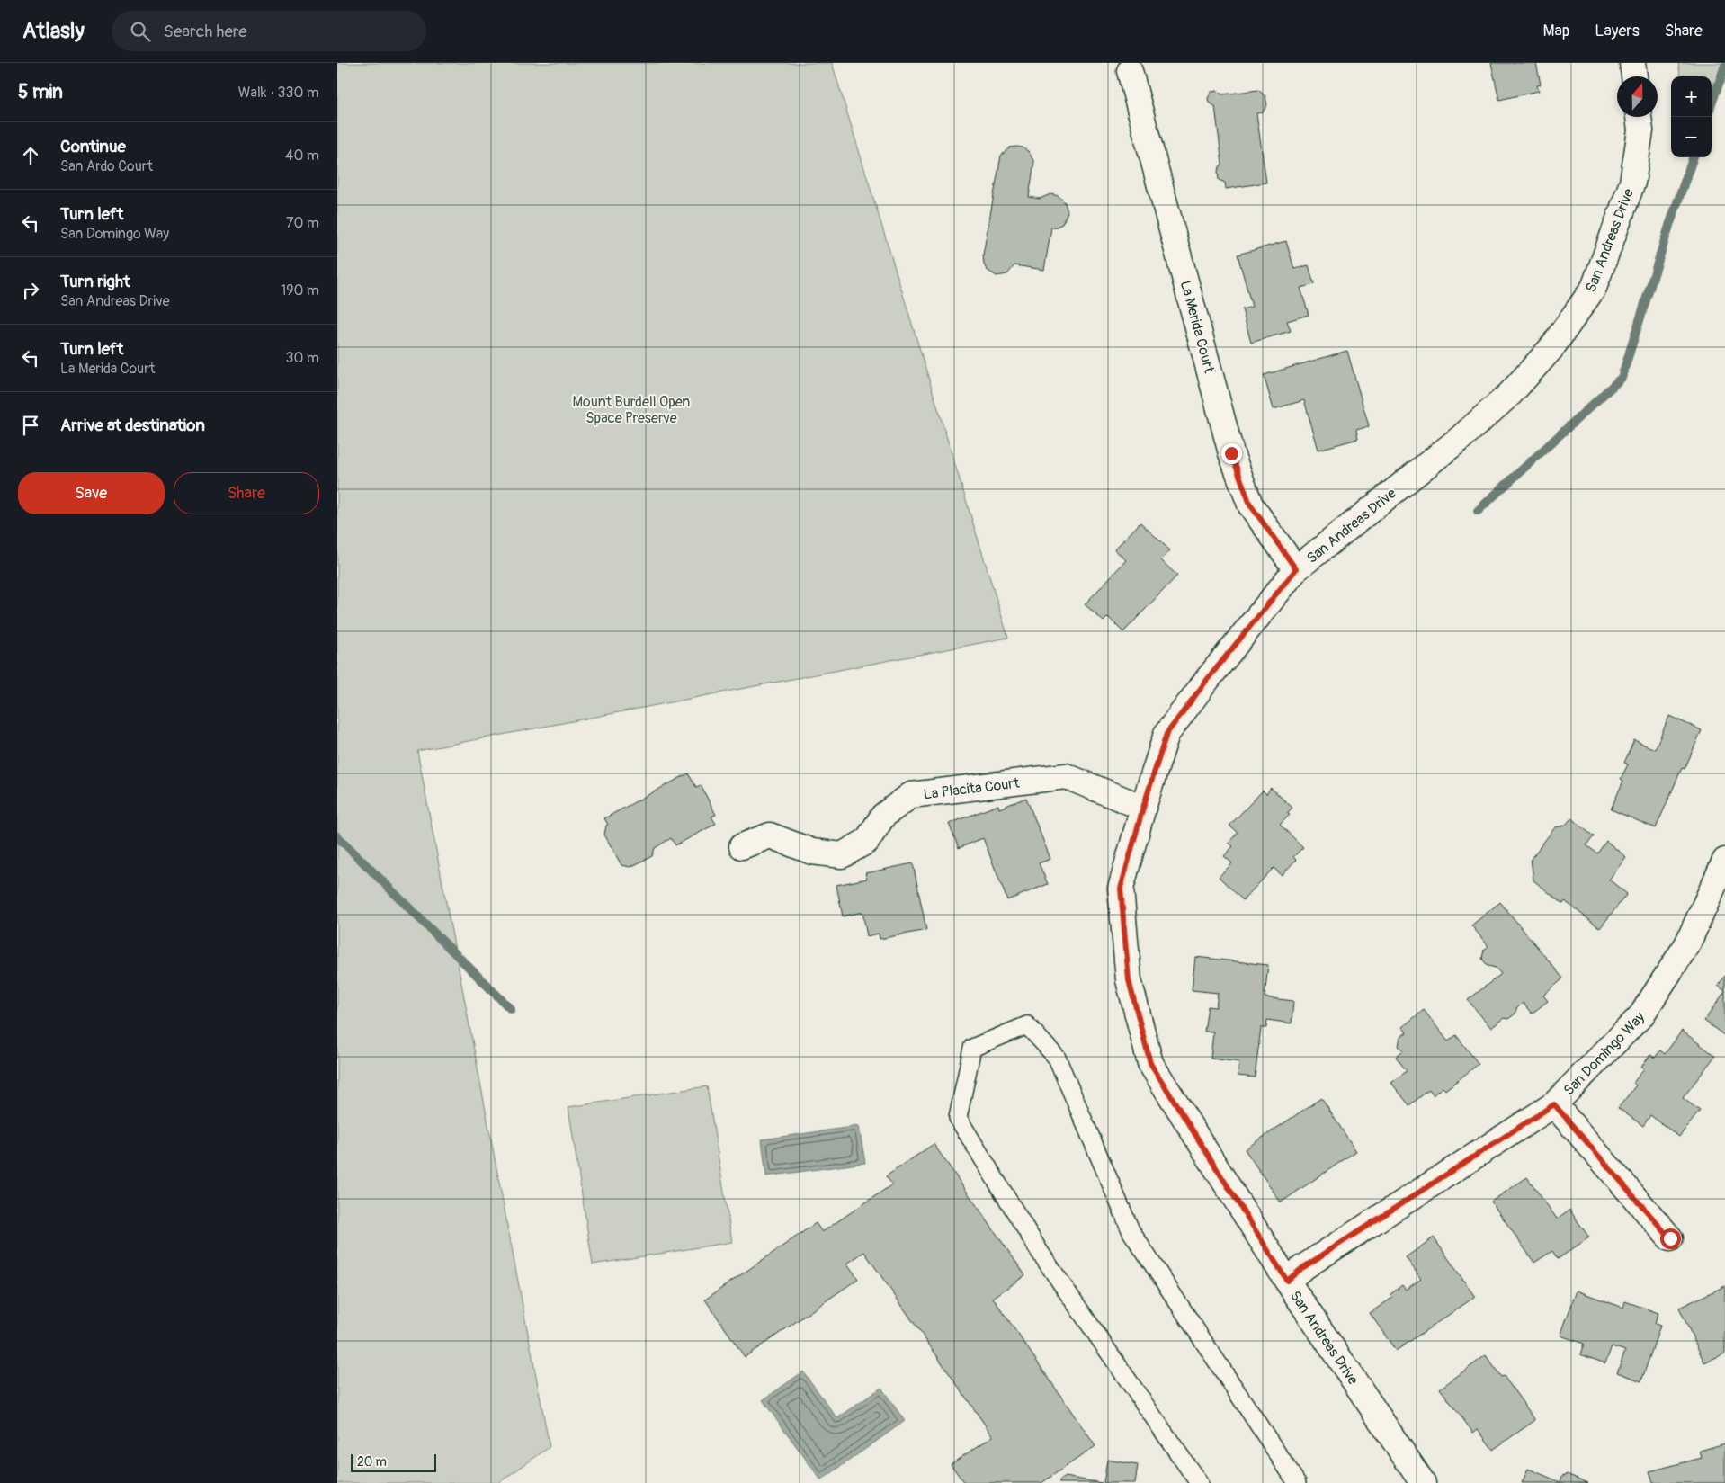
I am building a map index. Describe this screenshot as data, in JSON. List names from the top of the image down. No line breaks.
{"streets":{"street":["San Andreas Drive","La Merida Court","La Placita Court","San Domingo Way"]},"crossings":[["San Andreas Drive","La Merida Court"],["San Andreas Drive","La Placita Court"],["San Andreas Drive","San Domingo Way"]],"parks":["Mount Burdell Open Space Preserve"],"scale_bar":"20 m","north":"top","page":{"header":"Atlasly","search":"Search here","nav":["Map","Layers","Share"],"heading":["5 min","Walk · 330 m"],"map_buttons":["+","−"],"list":[["Continue","San Ardo Court","40 m"],["Turn left","San Domingo Way","70 m"],["Turn right","San Andreas Drive","190 m"],["Turn left","La Merida Court","30 m"],"Arrive at destination"],"buttons":["Save","Share"],"scale":"20 m"}}
